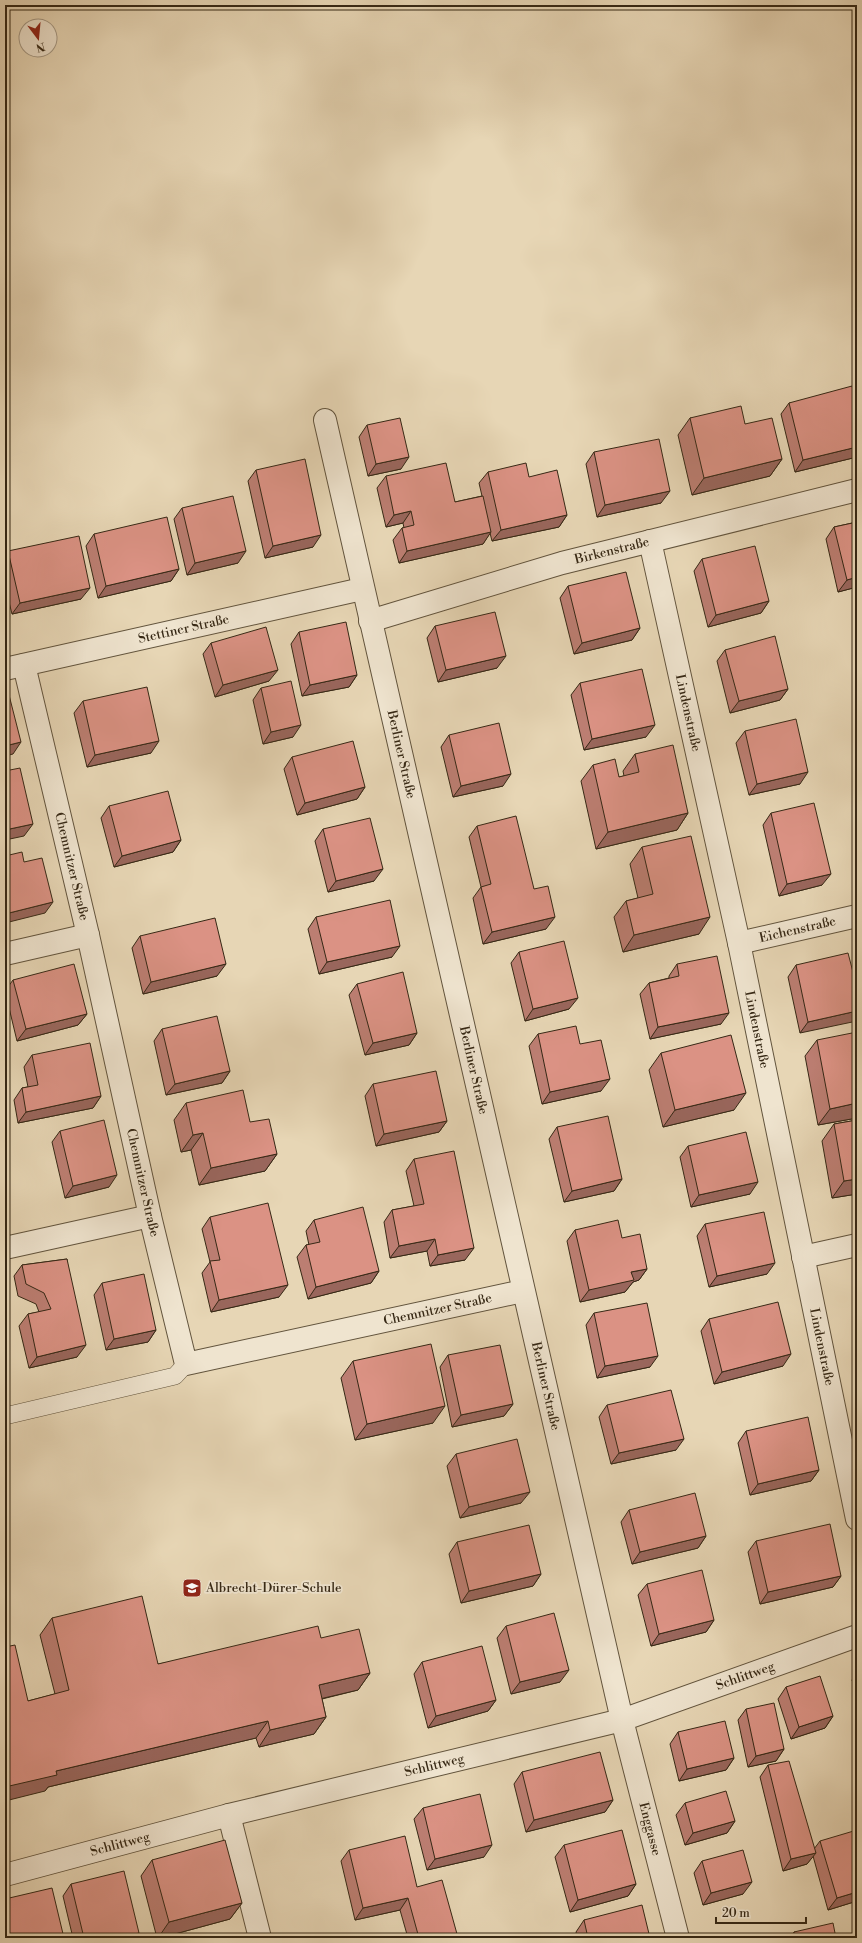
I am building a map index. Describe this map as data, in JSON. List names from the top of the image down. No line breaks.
{"streets":{"street":["Birkenstraße","Stettiner Straße","Lindenstraße","Berliner Straße","Chemnitzer Straße","Eichenstraße","Schlittweg","Enggasse"]},"crossings":[["Birkenstraße","Lindenstraße"],["Birkenstraße","Berliner Straße"],["Stettiner Straße","Berliner Straße"],["Stettiner Straße","Chemnitzer Straße"],["Lindenstraße","Eichenstraße"],["Berliner Straße","Chemnitzer Straße"],["Berliner Straße","Schlittweg"],["Berliner Straße","Enggasse"],["Schlittweg","Enggasse"]],"places":{"school or university":["Albrecht-Dürer-Schule"]},"scale_bar":"20 m","north":"bottom"}
